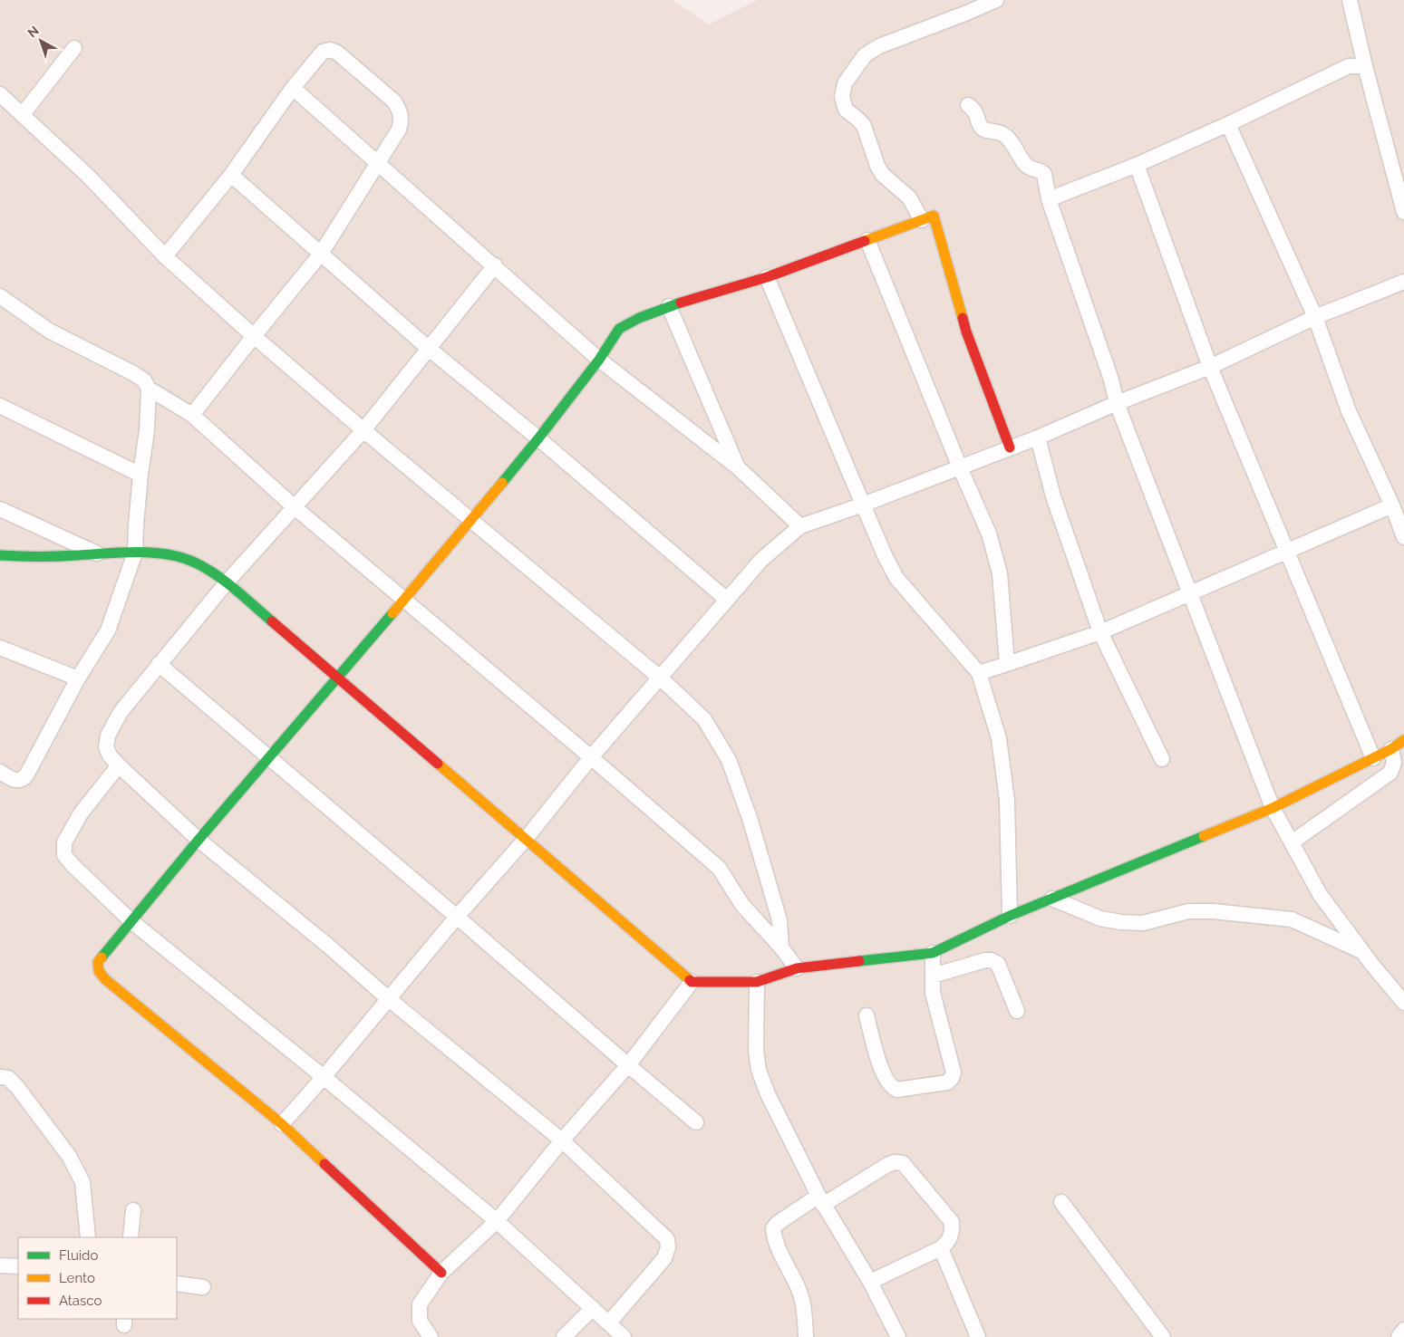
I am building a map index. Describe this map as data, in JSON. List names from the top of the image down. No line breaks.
{"legend":["Fluido","Lento","Atasco"],"north":"top left"}
